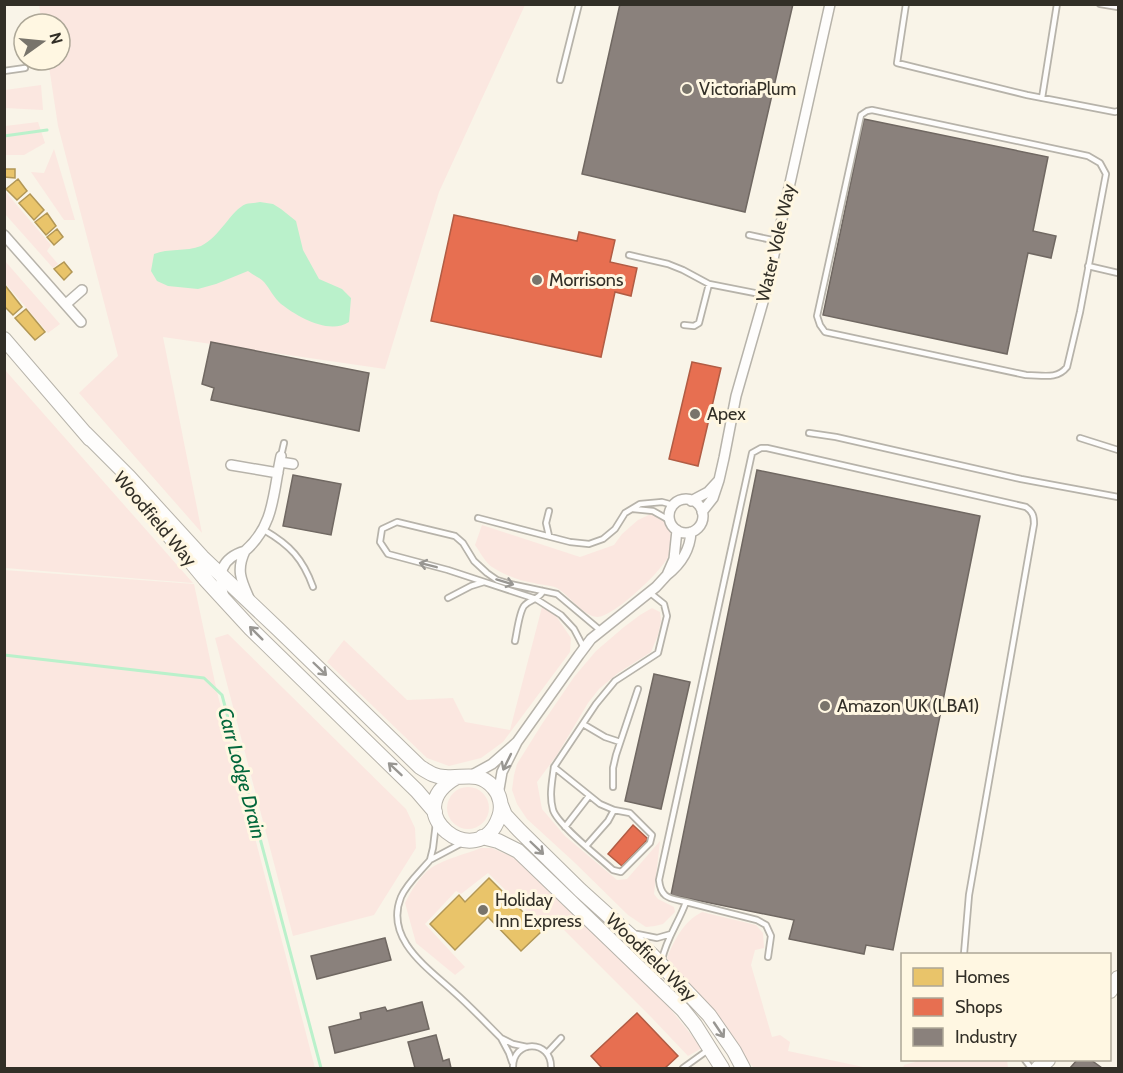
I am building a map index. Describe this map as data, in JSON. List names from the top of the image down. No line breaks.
{"streets":{"street":["Water Vole Way","Woodfield Way"]},"water":["Carr Lodge Drain"],"places":["VictoriaPlum","Morrisons","Apex","Amazon UK (LBA1)","Holiday Inn Express"],"legend":["Homes","Shops","Industry"],"north":"right"}
